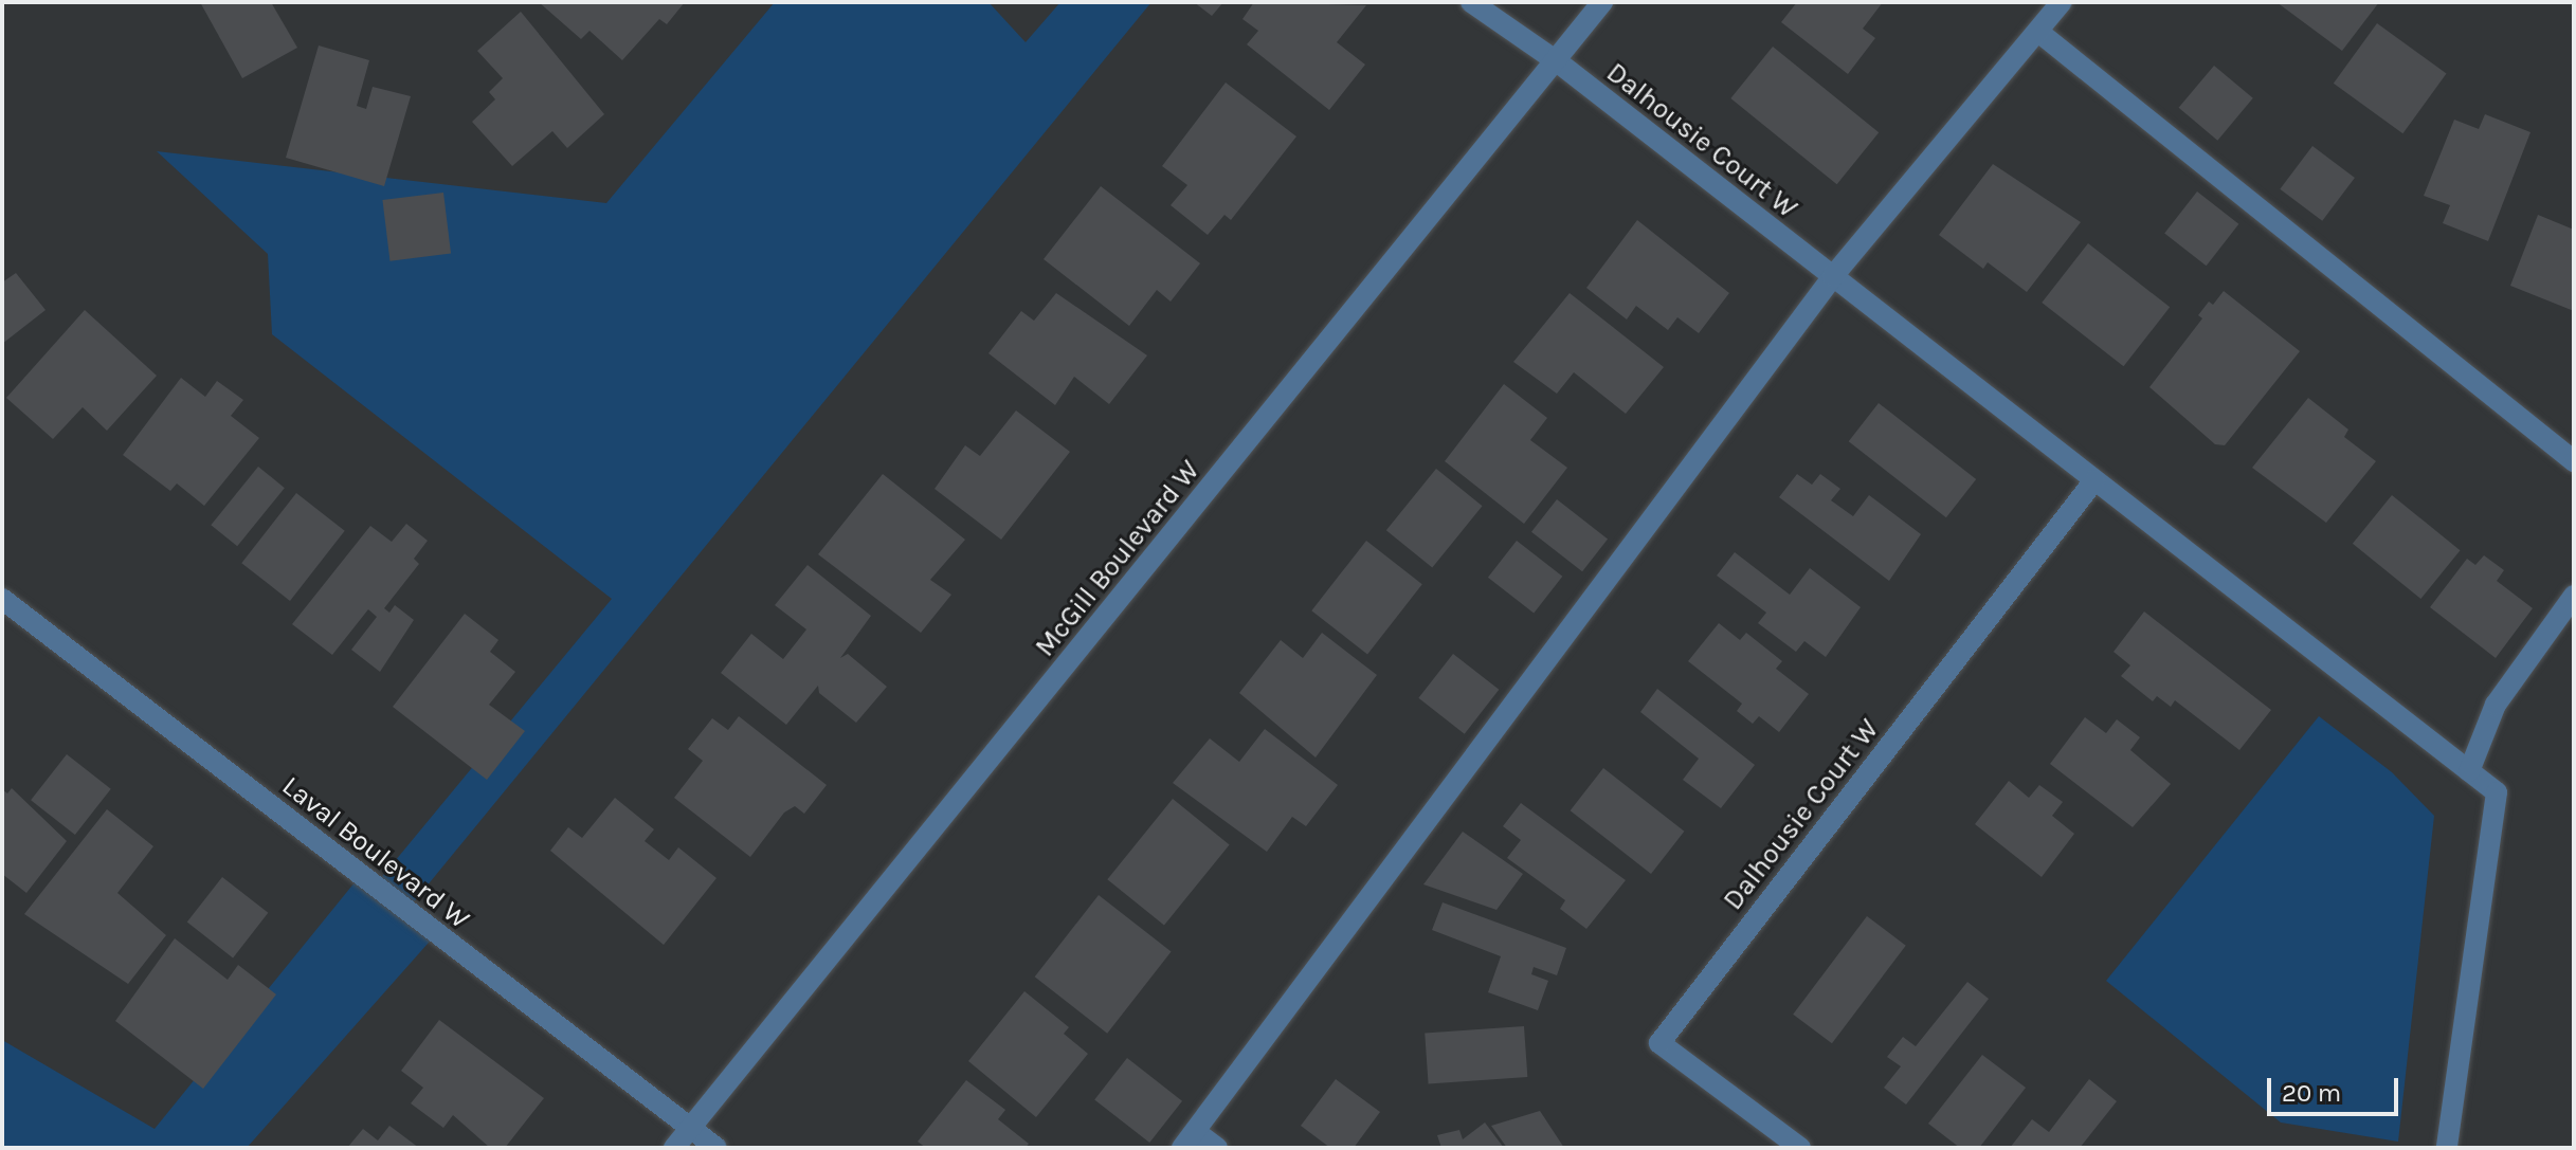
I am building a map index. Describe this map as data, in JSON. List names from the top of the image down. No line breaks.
{"streets":{"street":["Dalhousie Court W","McGill Boulevard W","Laval Boulevard W"]},"crossings":[["Dalhousie Court W","McGill Boulevard W"],["McGill Boulevard W","Laval Boulevard W"]],"scale_bar":"20 m"}
